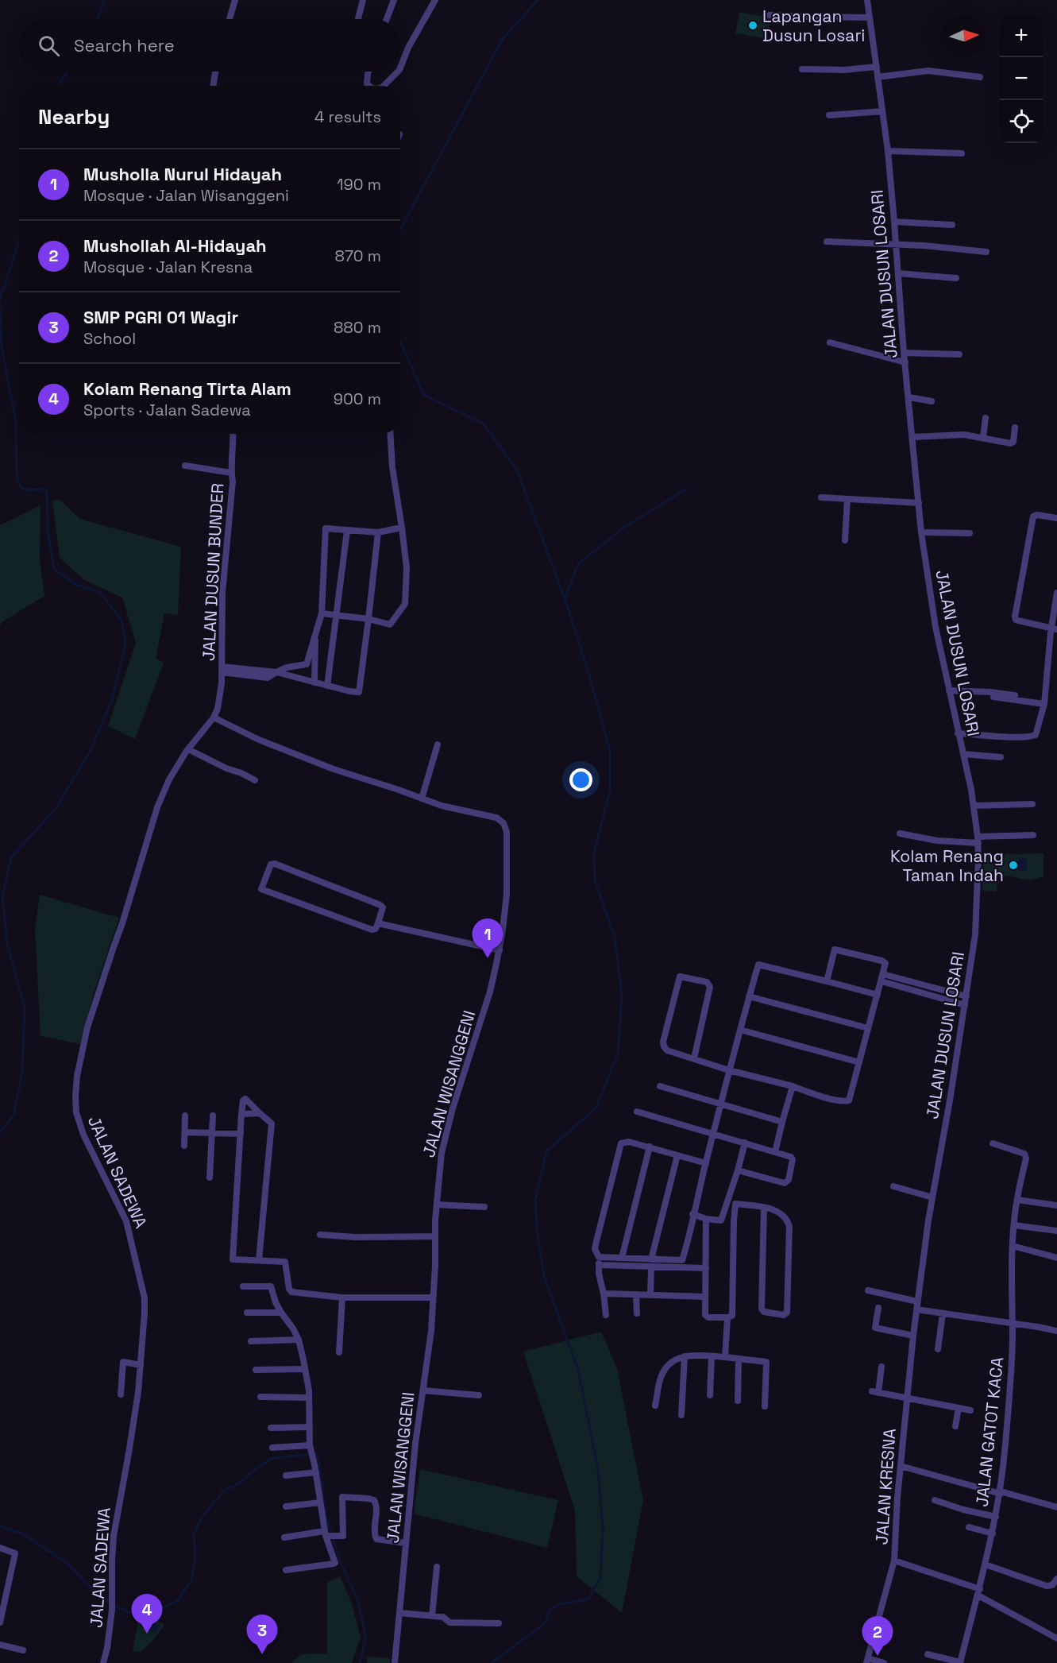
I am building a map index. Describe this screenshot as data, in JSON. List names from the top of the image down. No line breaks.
{"streets":{"street":["JALAN DUSUN LOSARI","JALAN DUSUN BUNDER","JALAN WISANGGENI","JALAN SADEWA","JALAN GATOT KACA","JALAN KRESNA"]},"crossings":[["JALAN DUSUN LOSARI","JALAN KRESNA"],["JALAN DUSUN BUNDER","JALAN WISANGGENI"],["JALAN DUSUN BUNDER","JALAN SADEWA"],["JALAN WISANGGENI","JALAN SADEWA"]],"places":["Lapangan Dusun Losari","Kolam Renang Taman Indah"],"north":"right","page":{"map_buttons":["+","−"],"search":"Search here","heading":["Nearby","4 results"],"list":[{"mark":"1","name":"Musholla Nurul Hidayah","note":"Mosque · Jalan Wisanggeni","value":"190 m"},{"mark":"2","name":"Mushollah Al-Hidayah","note":"Mosque · Jalan Kresna","value":"870 m"},{"mark":"3","name":"SMP PGRI 01 Wagir","note":"School","value":"880 m"},{"mark":"4","name":"Kolam Renang Tirta Alam","note":"Sports · Jalan Sadewa","value":"900 m"}],"pins":["1","4","3","2"]}}
